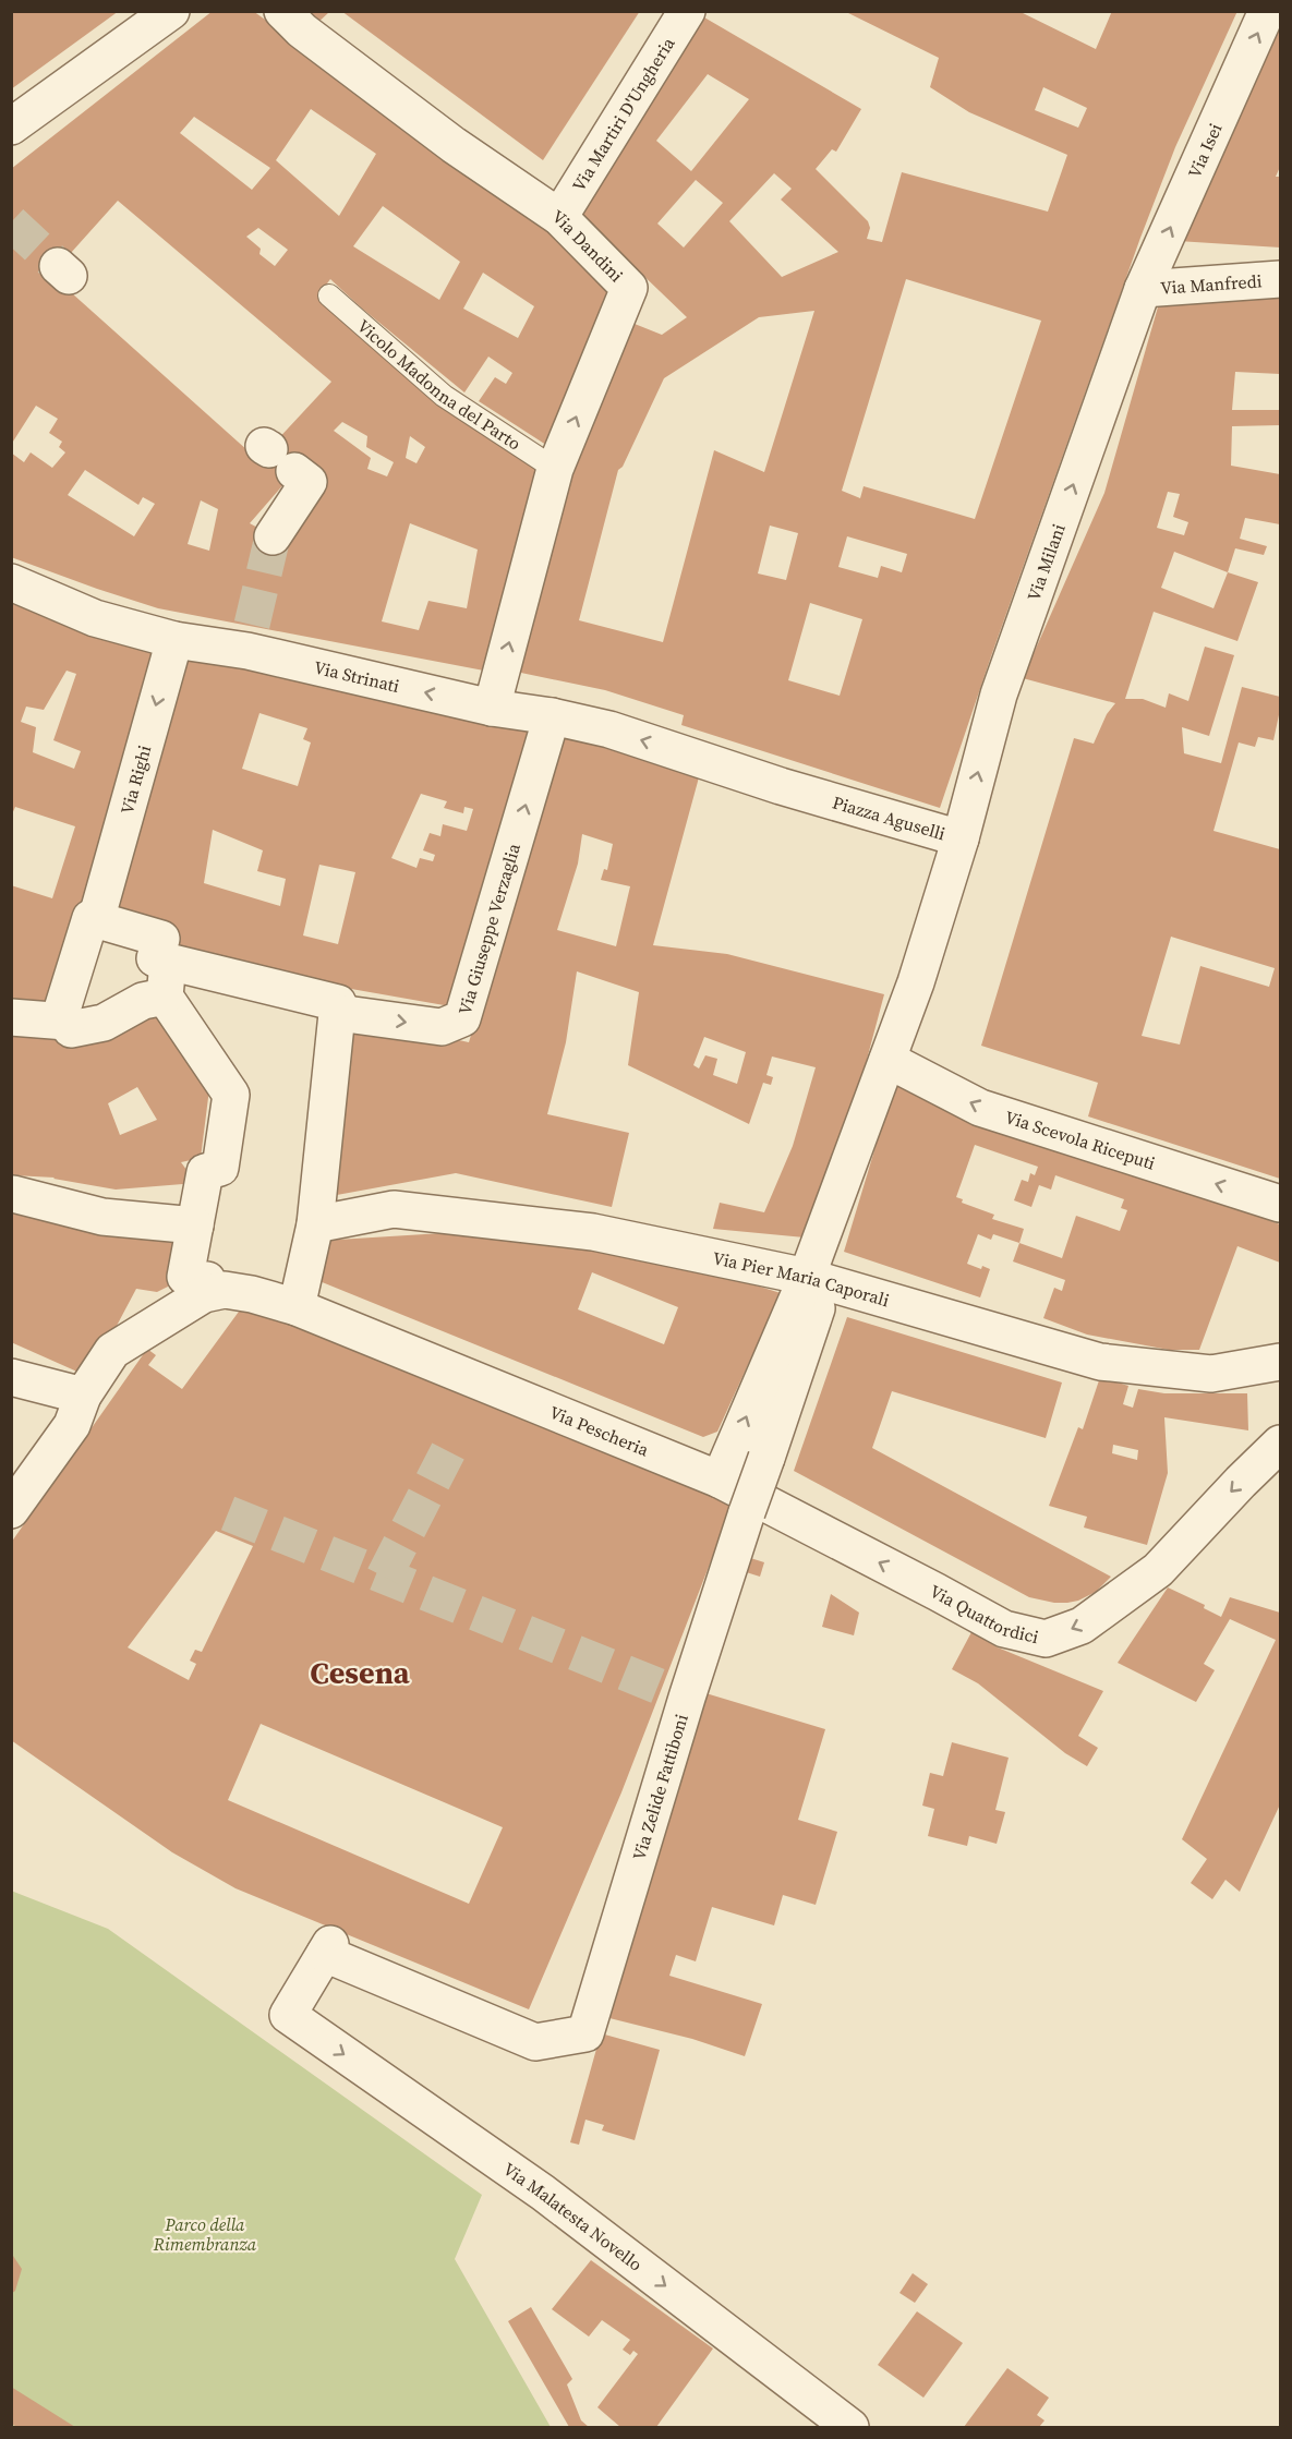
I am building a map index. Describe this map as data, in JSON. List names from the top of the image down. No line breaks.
{"streets":{"street":["Via Martiri D'Ungheria","Via Isei","Via Dandini","Via Manfredi","Via Milani","Via Strinati","Via Righi","Piazza Aguselli","Via Giuseppe Verzaglia","Via Scevola Riceputi","Via Pier Maria Caporali","Via Pescheria","Via Quattordici","Via Zelide Fattiboni","Via Malatesta Novello"],"lane":["Vicolo Madonna del Parto"]},"crossings":[["Via Martiri D'Ungheria","Via Dandini"],["Via Isei","Via Manfredi"],["Via Isei","Via Milani"],["Via Dandini","Vicolo Madonna del Parto"],["Via Dandini","Via Strinati"],["Via Manfredi","Via Milani"],["Via Milani","Piazza Aguselli"],["Via Strinati","Via Righi"],["Via Strinati","Piazza Aguselli"],["Via Strinati","Via Giuseppe Verzaglia"],["Piazza Aguselli","Via Scevola Riceputi"],["Via Pier Maria Caporali","Via Zelide Fattiboni"],["Via Pescheria","Via Quattordici"],["Via Zelide Fattiboni","Via Malatesta Novello"]],"one_way":["Via Isei","Via Dandini","Via Milani","Via Strinati","Via Righi","Via Giuseppe Verzaglia","Via Scevola Riceputi","Via Quattordici","Via Malatesta Novello"],"districts":["Cesena"],"parks":["Parco della Rimembranza"]}
